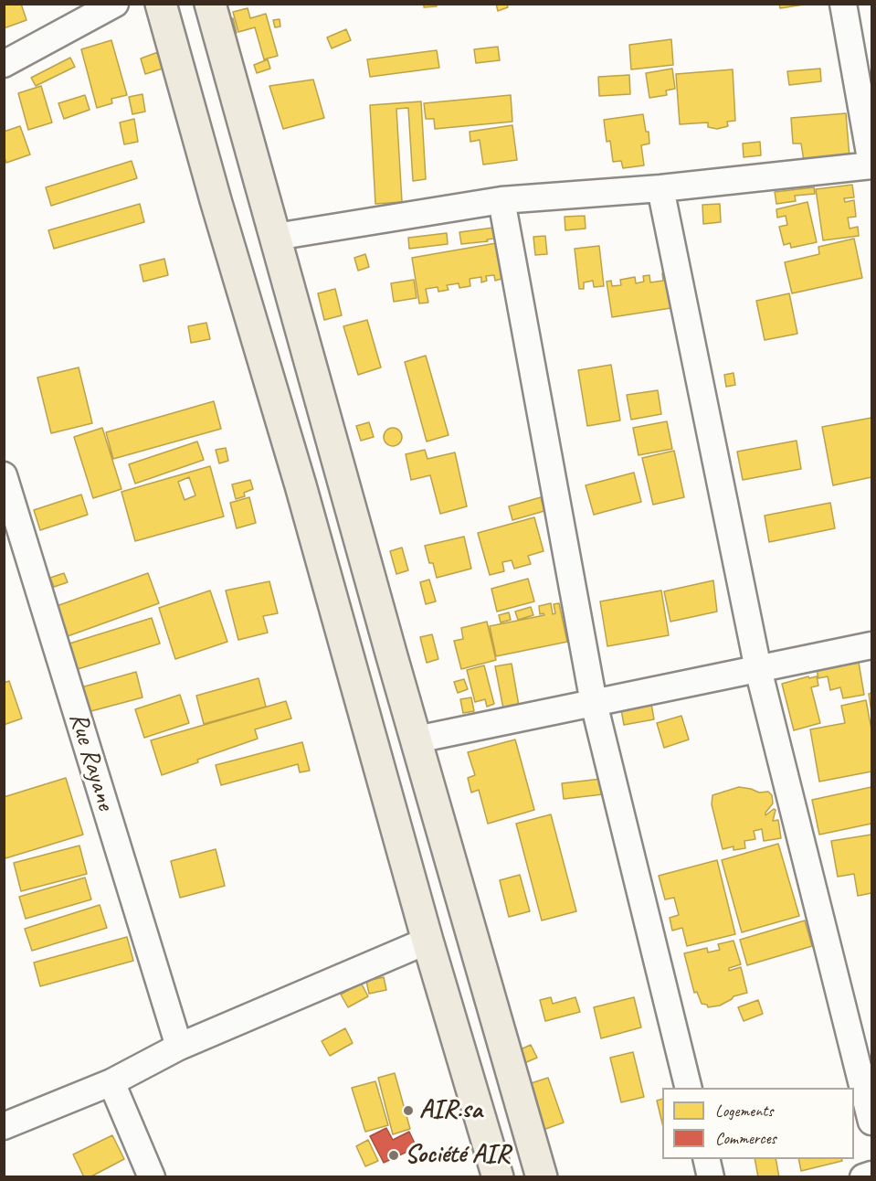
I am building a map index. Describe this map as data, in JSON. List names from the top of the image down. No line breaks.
{"streets":{"street":["Rue Rayane"]},"places":["AIR.sa","Société AIR"],"legend":["Logements","Commerces"]}
